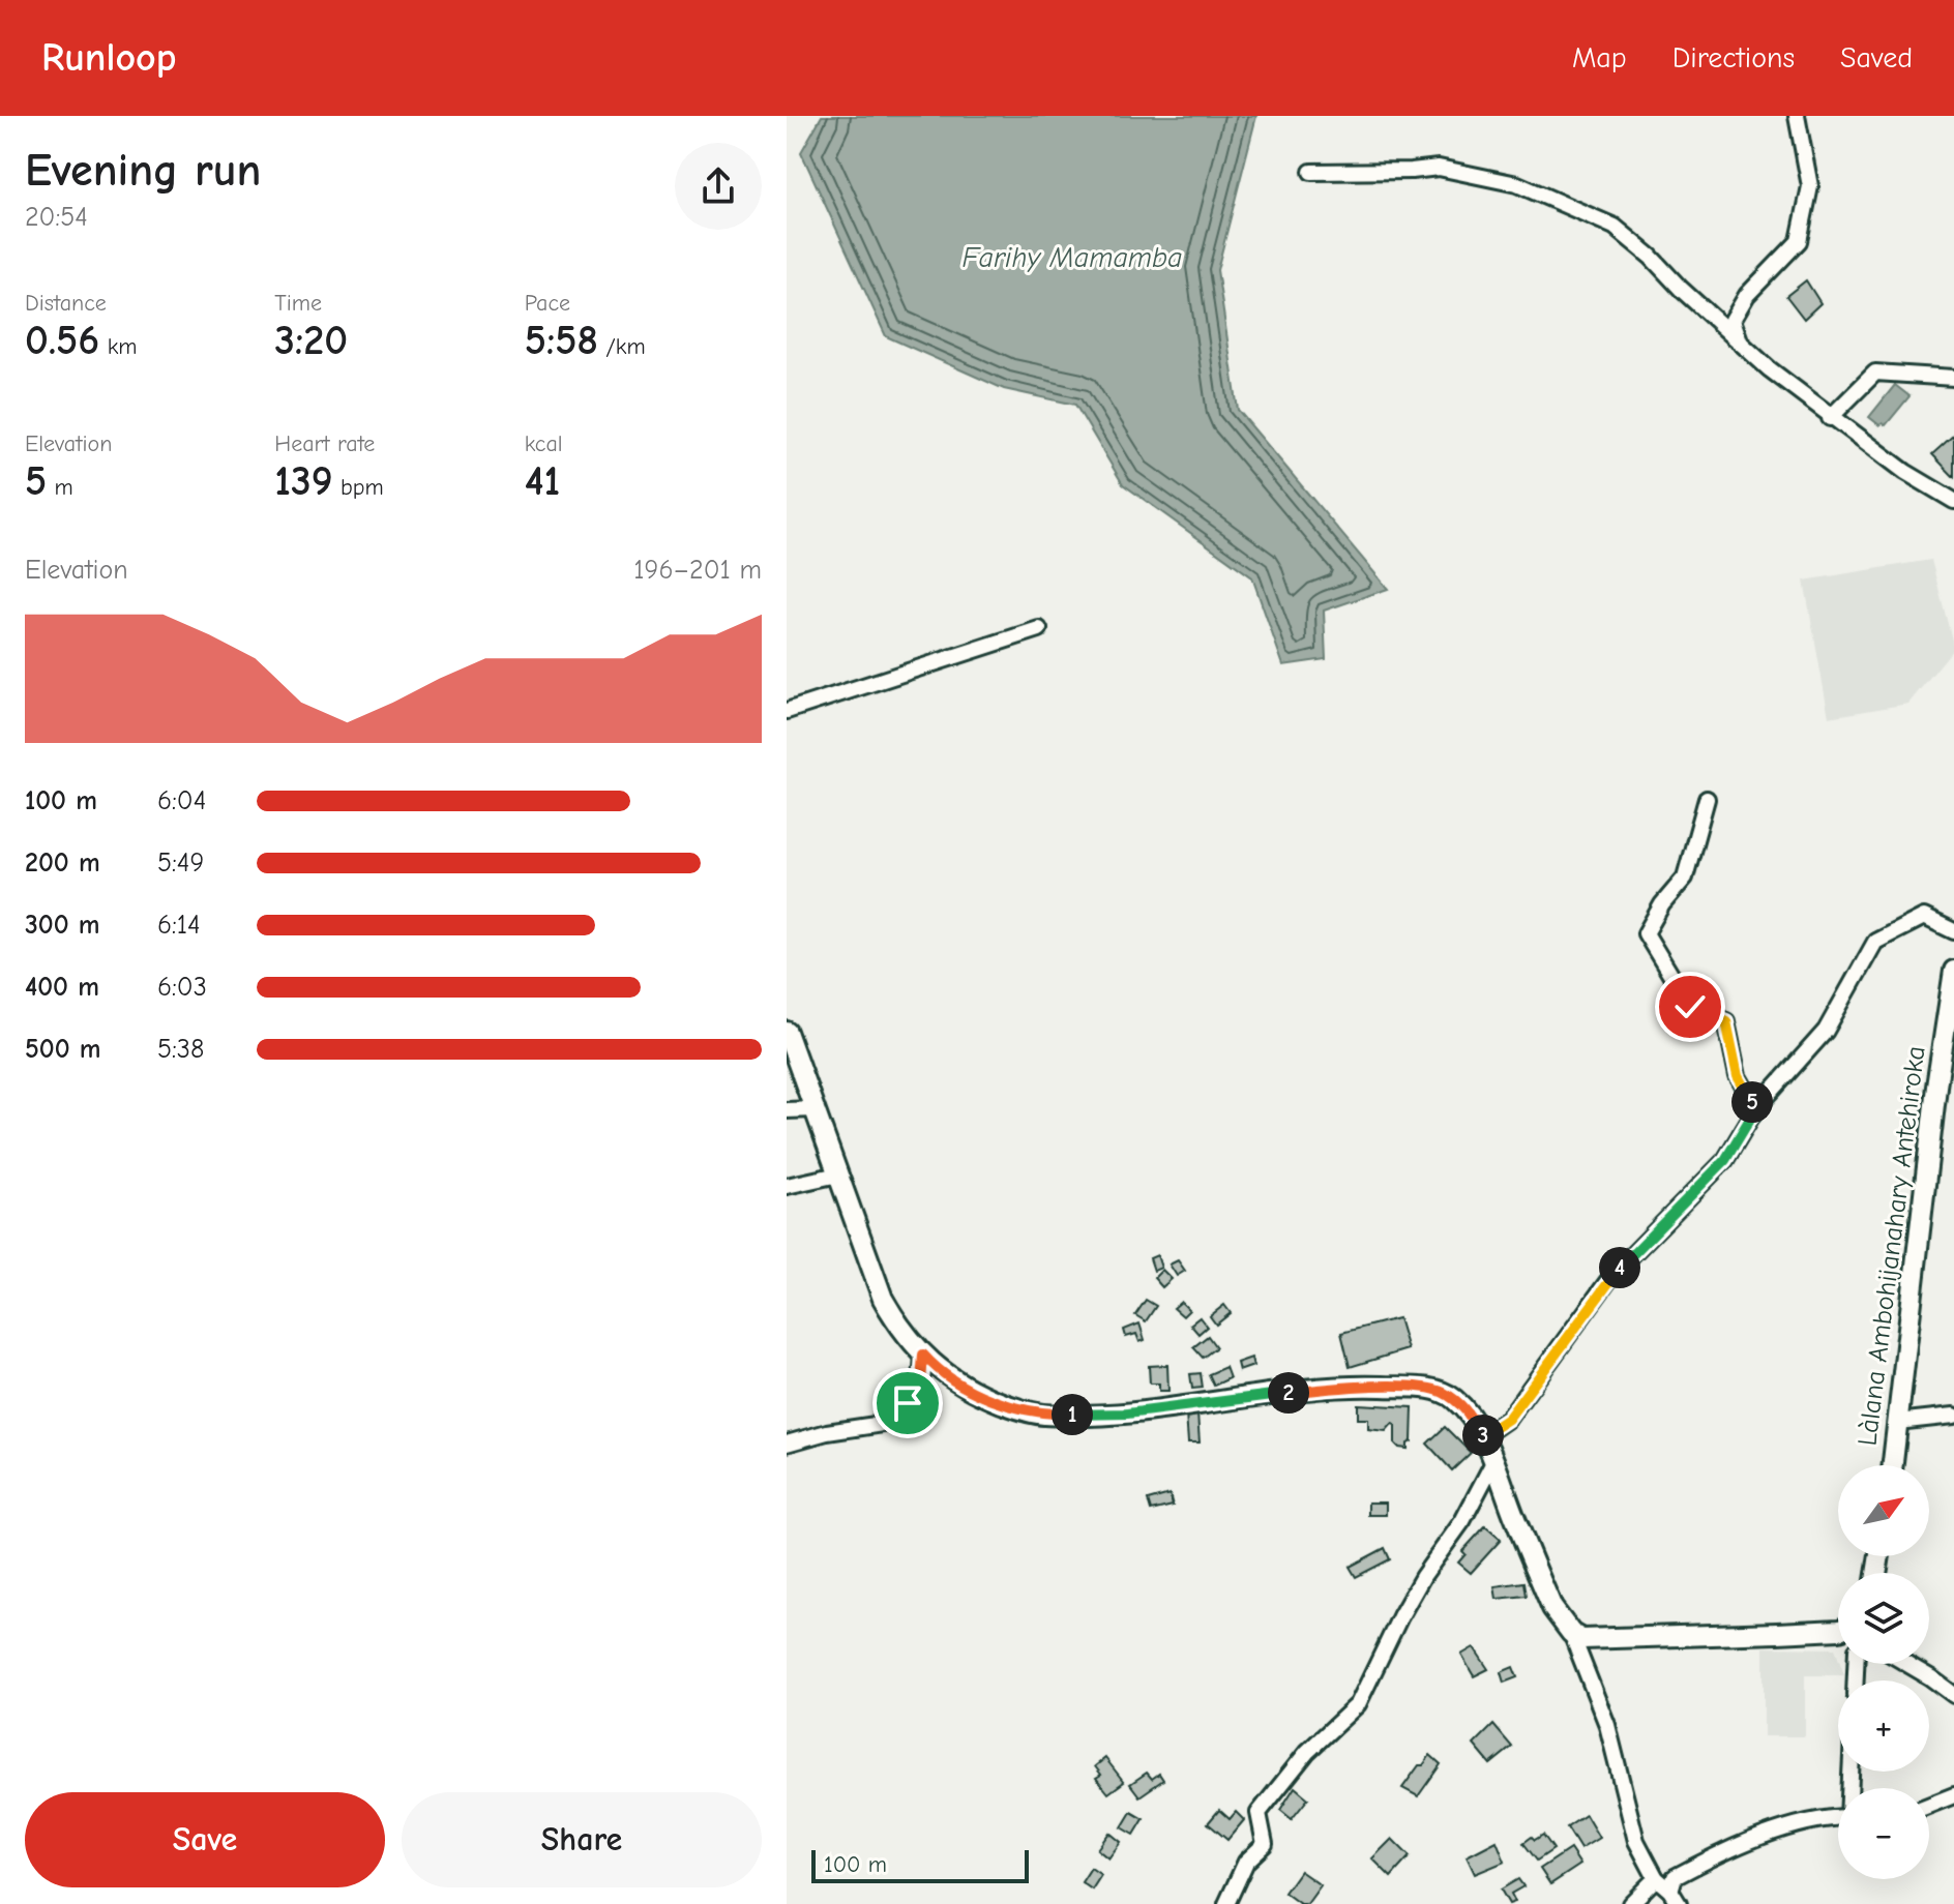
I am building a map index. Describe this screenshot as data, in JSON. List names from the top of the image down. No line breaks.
{"streets":{"street":["Làlana Ambohijanahary Antehiroka"]},"water":["Farihy Mamamba"],"scale_bar":"100 m","north":"top right","page":{"header":"Runloop","nav":["Map","Directions","Saved"],"heading":["Evening run","20:54"],"stats":[["Distance","0.56 km"],["Time","3:20"],["Pace","5:58 /km"],["Elevation","5 m"],["Heart rate","139 bpm"],["kcal","41"]],"chart":["Elevation","196–201 m"],"list":[{"name":"100 m","note":"6:04"},{"name":"200 m","note":"5:49"},{"name":"300 m","note":"6:14"},{"name":"400 m","note":"6:03"},{"name":"500 m","note":"5:38"}],"pins":["5","4","2","1","3"],"map_buttons":["+","−"],"buttons":["Save","Share"],"scale":"100 m"}}
